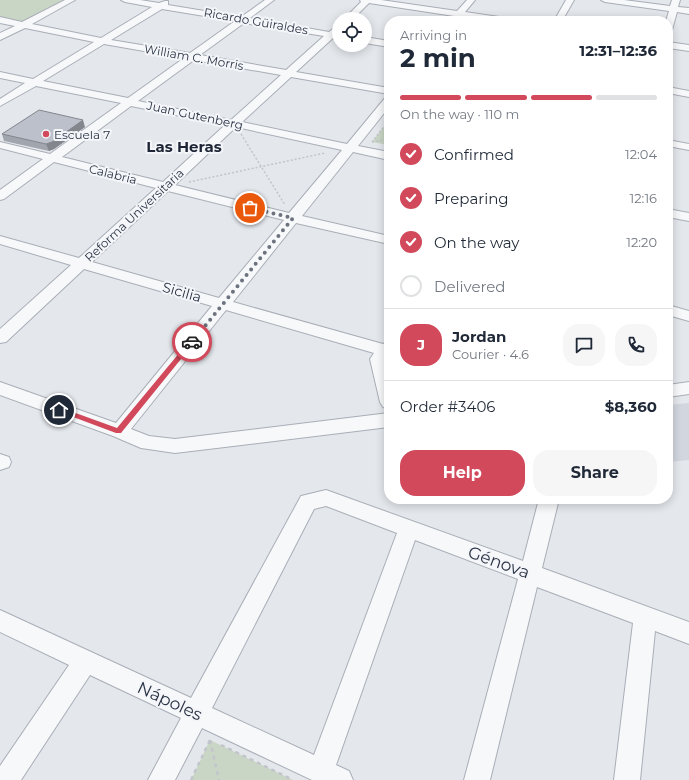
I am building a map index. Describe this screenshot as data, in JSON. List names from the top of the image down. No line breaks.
{"streets":{"street":["Ricardo Güiraldes","William C. Morris","Juan Gutenberg","Calabria","Reforma Universitaria","Sicilia","Génova","Nápoles"]},"crossings":[["William C. Morris","Reforma Universitaria"],["Juan Gutenberg","Reforma Universitaria"],["Calabria","Reforma Universitaria"],["Reforma Universitaria","Sicilia"],["Génova","Nápoles"]],"districts":["Las Heras"],"places":["Escuela 7"],"page":{"heading":["2 min","Arriving in","12:31–12:36"],"panel":["Jordan","Courier · 4.6","Order #3406","$8,360"],"bar":"On the way · 110 m","list":[["Confirmed","12:04"],["Preparing","12:16"],["On the way","12:20"],"Delivered"],"round":"J","buttons":["Help","Share"]}}
